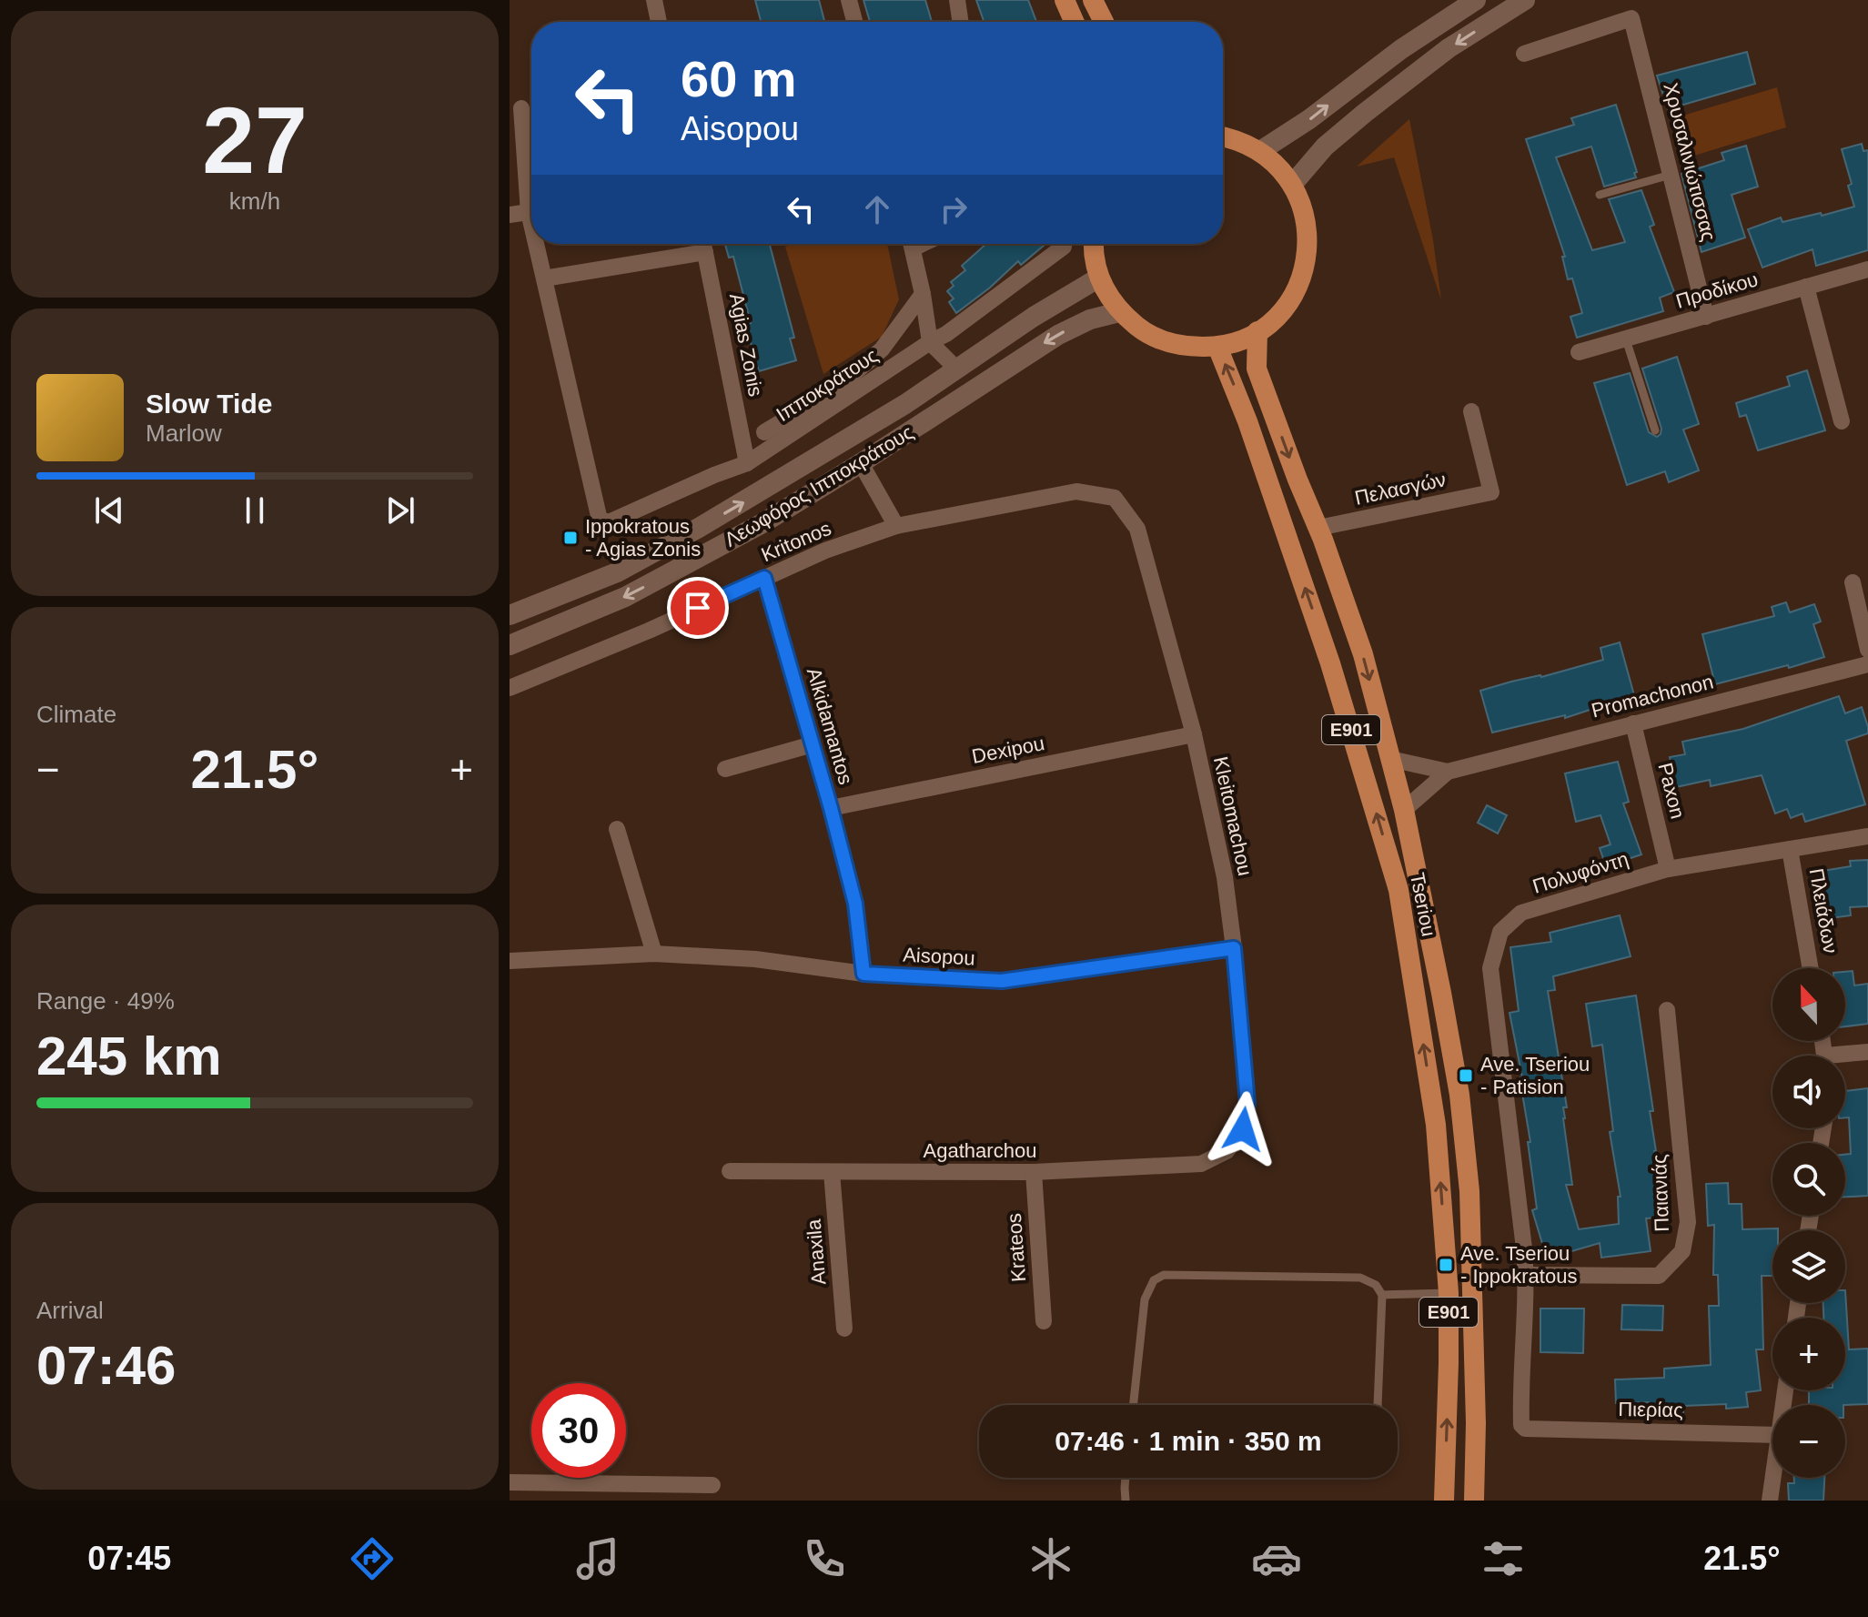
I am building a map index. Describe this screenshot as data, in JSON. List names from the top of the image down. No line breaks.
{"streets":{"main road":["Λεωφόρος Ιπποκράτους","E901","Tseriou"],"street":["Χρυσαλινιώτισσας","Προδίκου","Agias Zonis","Ιπποκράτους","Πελασγών","Kritonos","Promachonon","Alkidamantos","Dexipou","Paxon","Kleitomachou","Πολυφόντη","Πλειάδων","Aisopou","Agatharchou","Παιανιάς","Krateos","Anaxila","Πιερίας"]},"crossings":[["Χρυσαλινιώτισσας","Προδίκου"],["Agias Zonis","Ιπποκράτους"],["Πελασγών","Tseriou"],["Kritonos","Alkidamantos"],["Kritonos","Kleitomachou"],["Promachonon","Paxon"],["Promachonon","Tseriou"],["Alkidamantos","Dexipou"],["Alkidamantos","Aisopou"],["Dexipou","Kleitomachou"],["Paxon","Πολυφόντη"],["Kleitomachou","Aisopou"],["Kleitomachou","Agatharchou"],["Πολυφόντη","Πλειάδων"],["Πολυφόντη","Παιανιάς"],["Πολυφόντη","Πιερίας"],["Agatharchou","Krateos"],["Agatharchou","Anaxila"]],"places":{"transit":["Ippokratous - Agias Zonis","Ave. Tseriou - Patision","Ave. Tseriou - Ippokratous"]},"north":"top","page":{"tile":[["27","km/h"],"Climate",["Range · 49%","245 km"],["Arrival","07:46"]],"turn":["60 m","Aisopou"],"song":["Slow Tide","Marlow"],"heat":["−","21.5°","+"],"map_buttons":["+","−"],"limit":"30","trip":"07:46 · 1 min · 350 m","tabs":["07:45","21.5°"]}}
